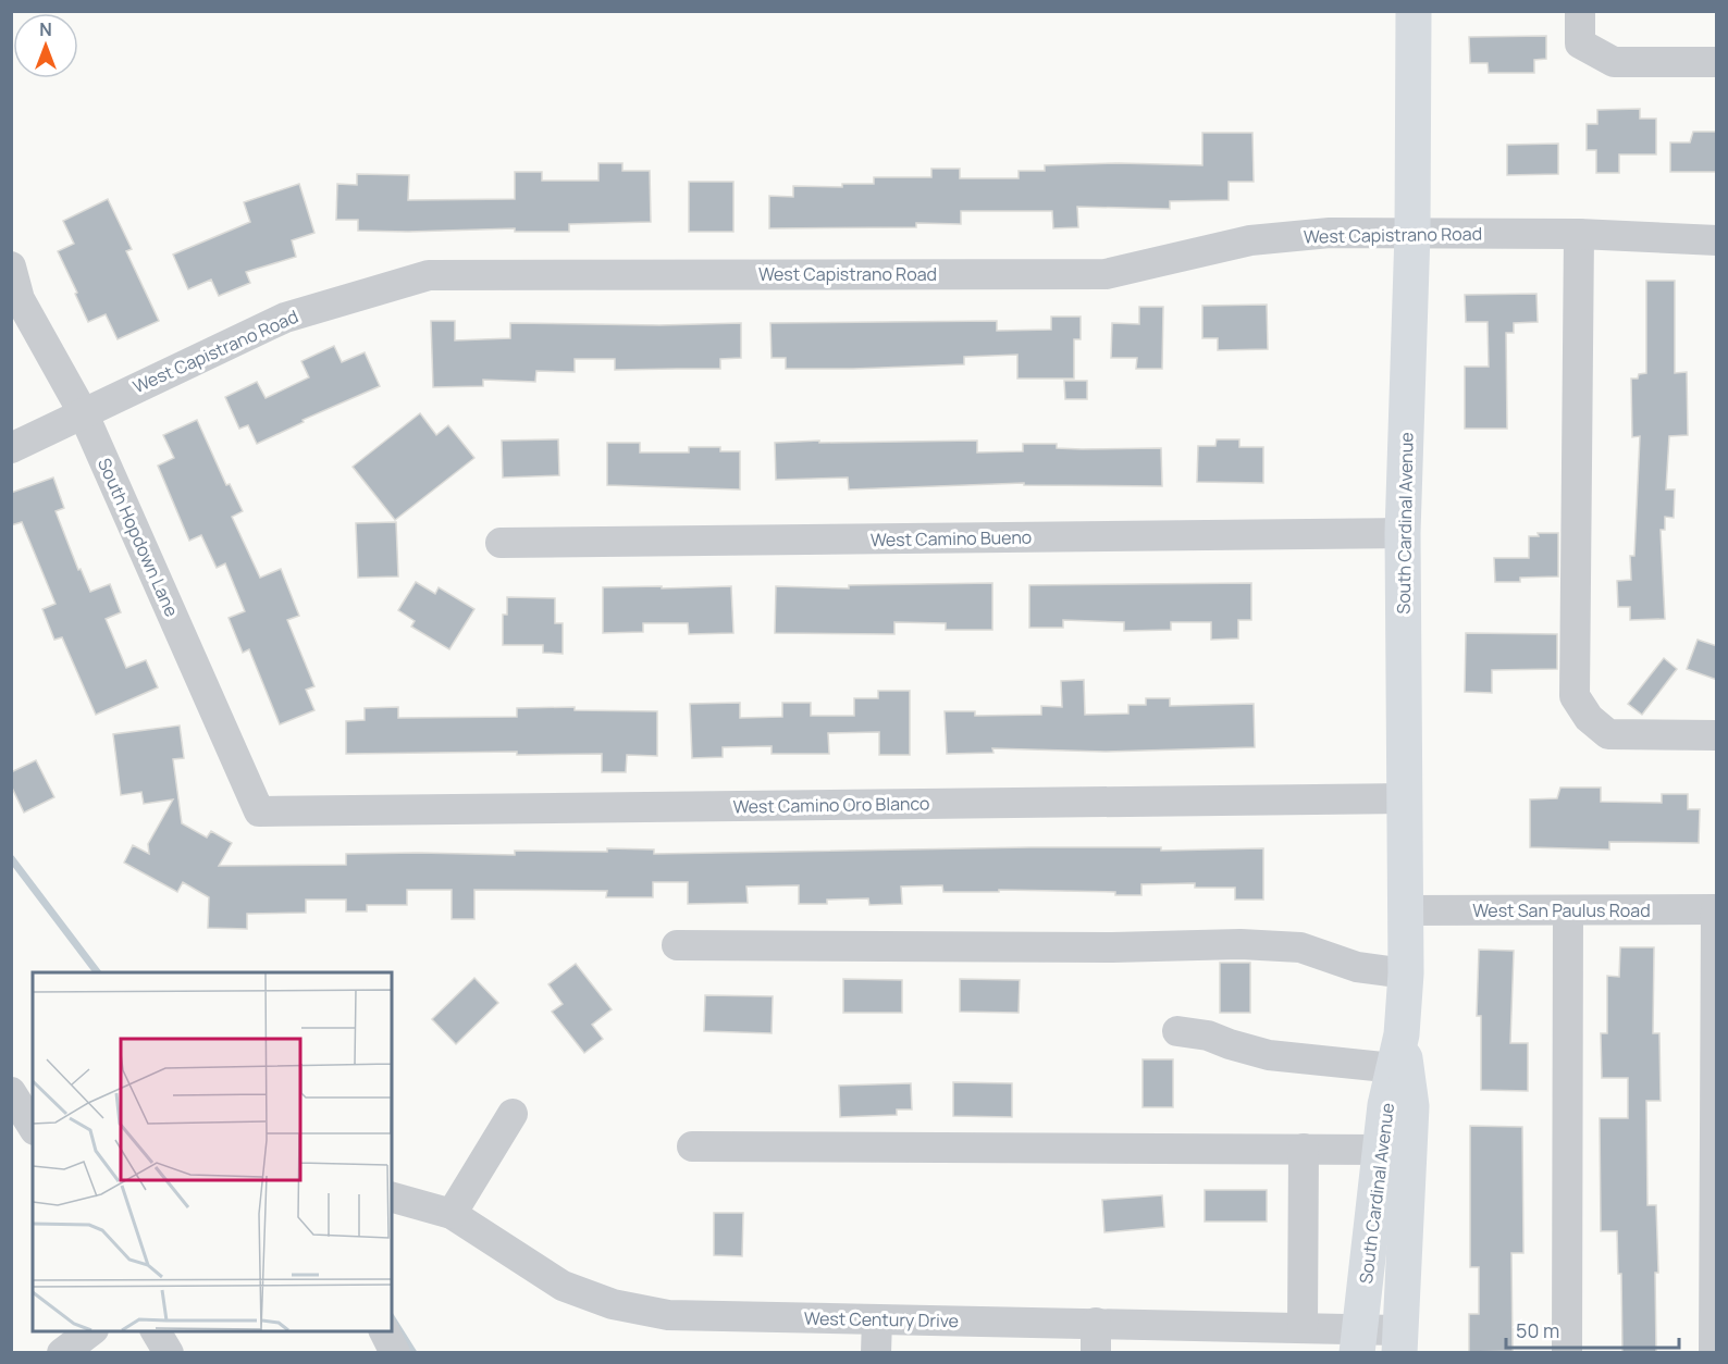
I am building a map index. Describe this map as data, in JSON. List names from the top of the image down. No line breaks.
{"streets":{"main road":["South Cardinal Avenue"],"street":["West Capistrano Road","South Hopdown Lane","West Camino Bueno","West Camino Oro Blanco","West San Paulus Road","West Century Drive"]},"crossings":[["West Capistrano Road","South Cardinal Avenue"],["West Capistrano Road","South Hopdown Lane"],["South Cardinal Avenue","West Camino Bueno"],["South Cardinal Avenue","West Camino Oro Blanco"],["South Cardinal Avenue","West San Paulus Road"],["South Cardinal Avenue","West Century Drive"],["South Hopdown Lane","West Camino Oro Blanco"]],"scale_bar":"50 m","north":"top"}
